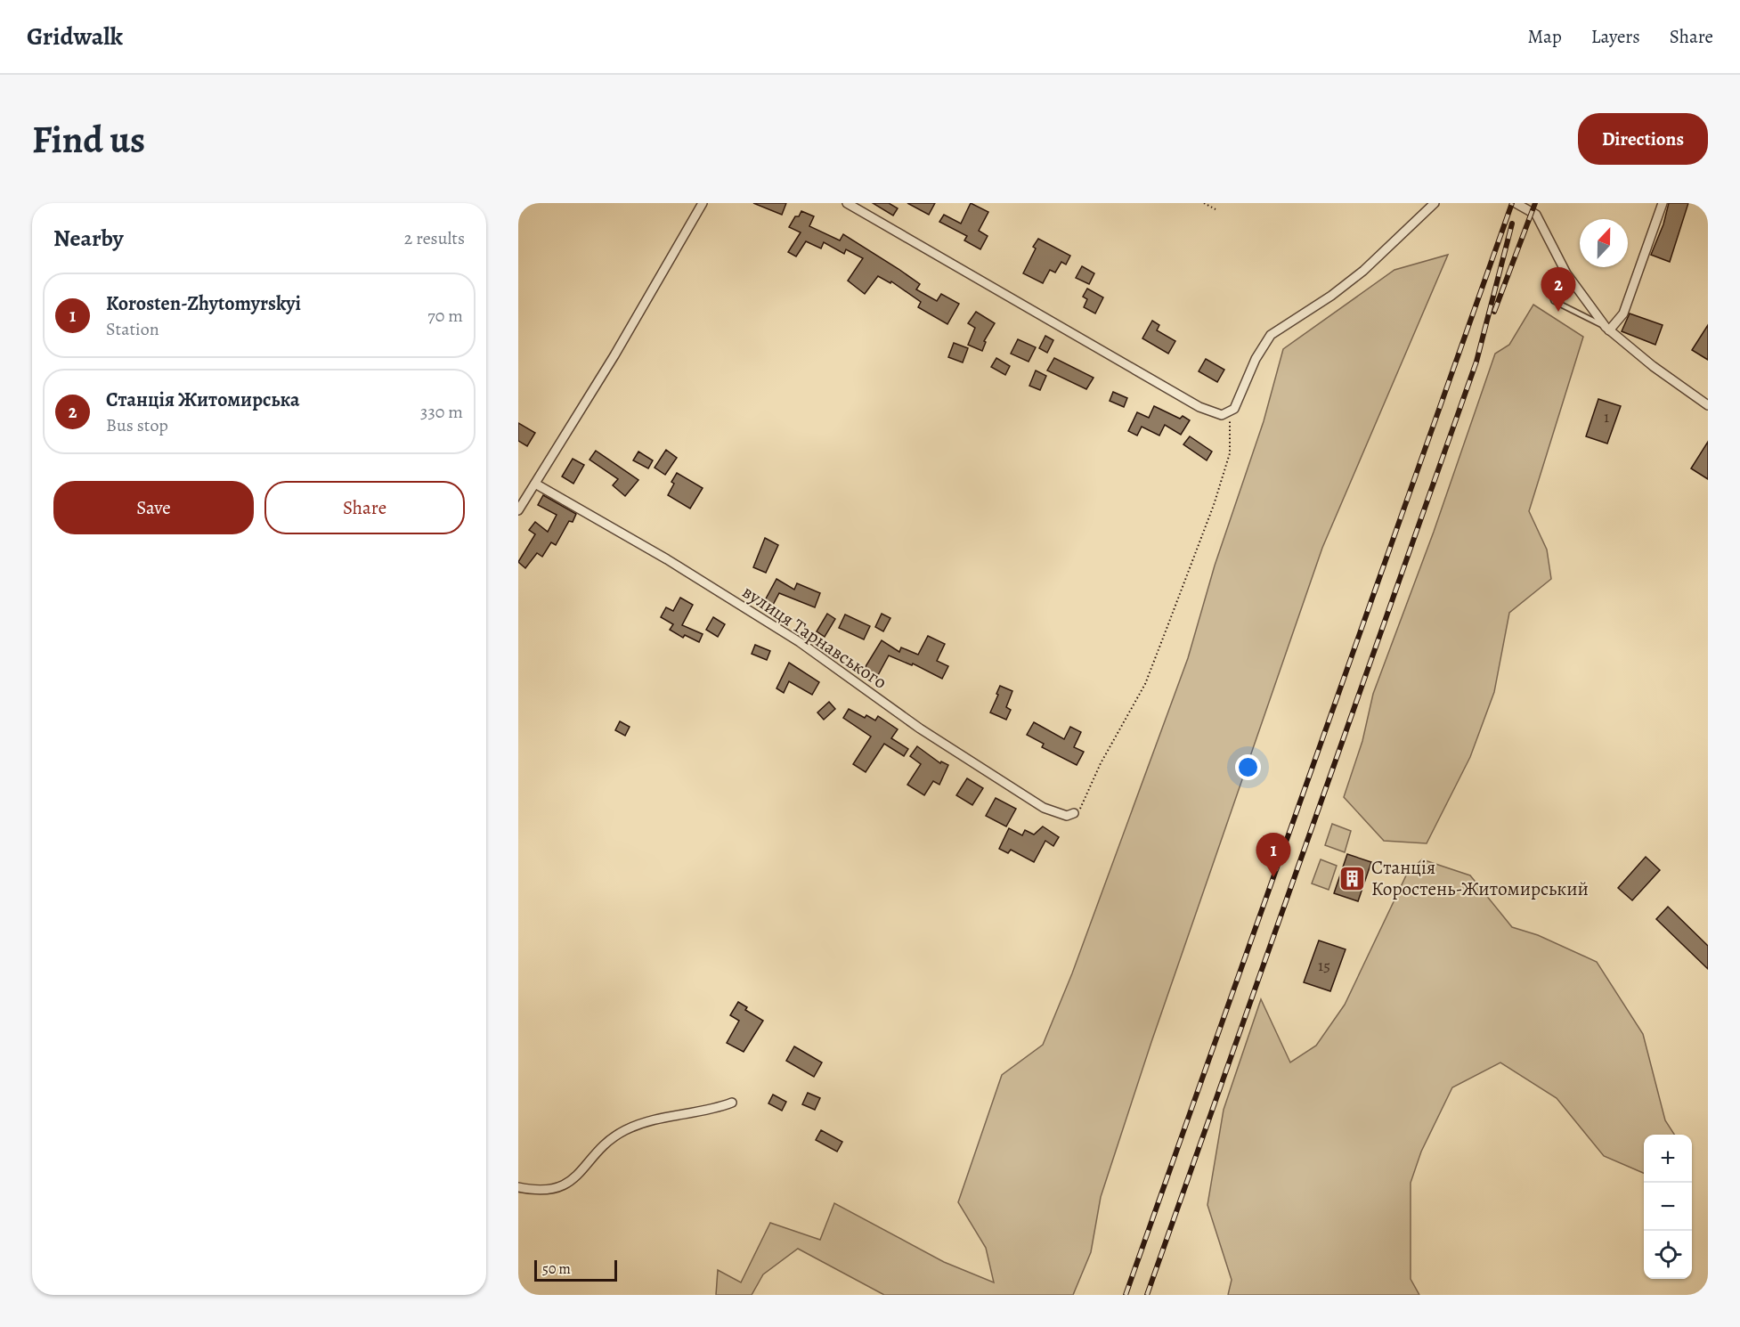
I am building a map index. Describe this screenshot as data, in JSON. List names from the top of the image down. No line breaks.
{"streets":{"street":["вулиця Тарнавського"]},"places":{"building":["Станція Коростень-Житомирський"]},"house_numbers":["1","15"],"scale_bar":"50 m","north":"top","page":{"header":"Gridwalk","nav":["Map","Layers","Share"],"buttons":["Directions",["Save","Share"]],"title":"Find us","heading":["Nearby","2 results"],"pins":["2","1"],"list":[{"mark":"1","name":"Korosten-Zhytomyrskyi","note":"Station","value":"70 m"},{"mark":"2","name":"Станція Житомирська","note":"Bus stop","value":"330 m"}],"map_buttons":["+","−"],"scale":"50 m"}}
